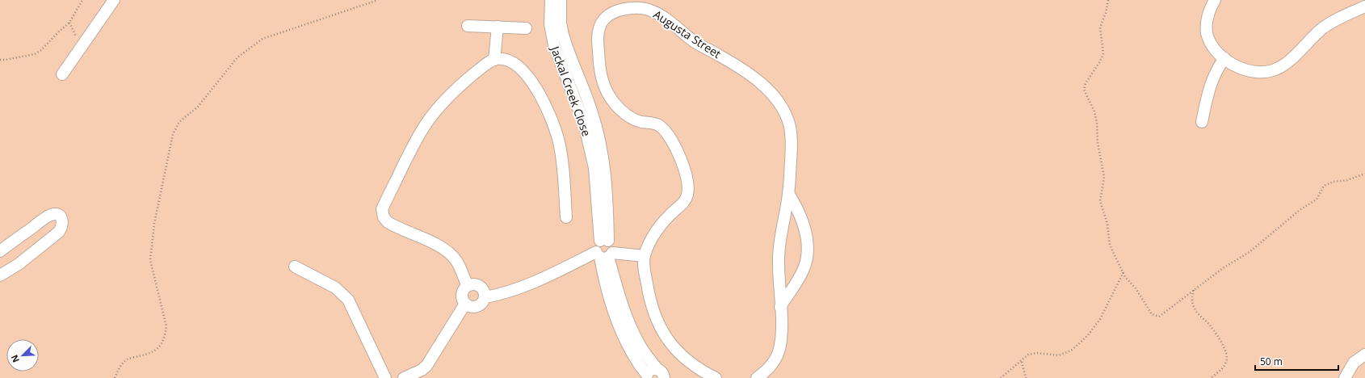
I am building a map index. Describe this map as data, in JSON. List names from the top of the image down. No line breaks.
{"streets":{"street":["Augusta Street","Jackal Creek Close"]},"scale_bar":"50 m","north":"bottom left"}
